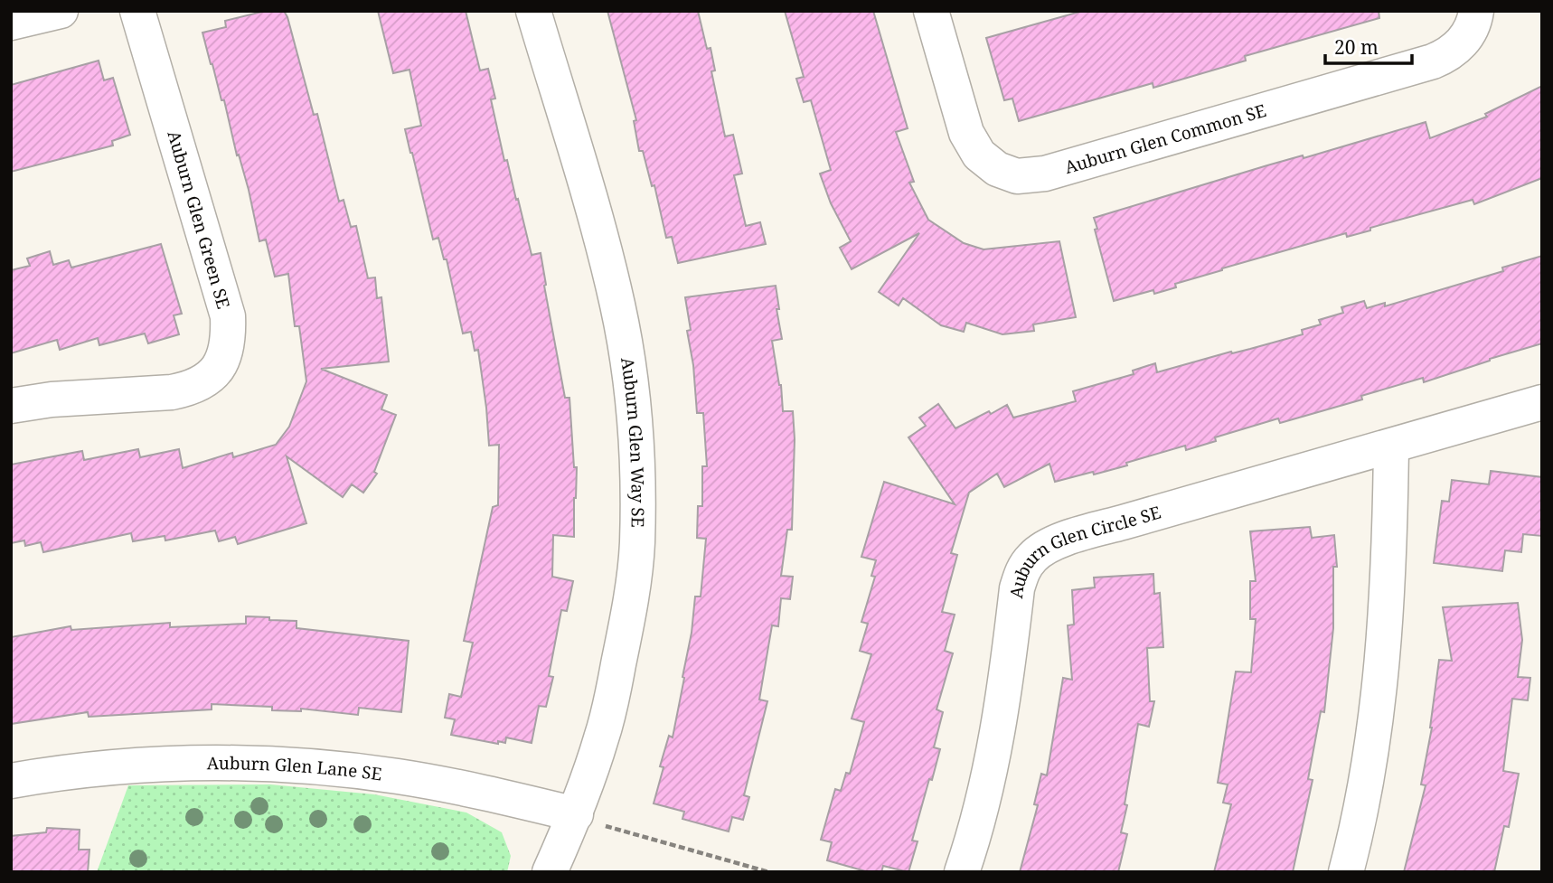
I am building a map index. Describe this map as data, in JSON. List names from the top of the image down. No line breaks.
{"streets":{"street":["Auburn Glen Common SE","Auburn Glen Green SE","Auburn Glen Way SE","Auburn Glen Circle SE","Auburn Glen Lane SE"]},"crossings":[["Auburn Glen Way SE","Auburn Glen Lane SE"]],"scale_bar":"20 m"}
